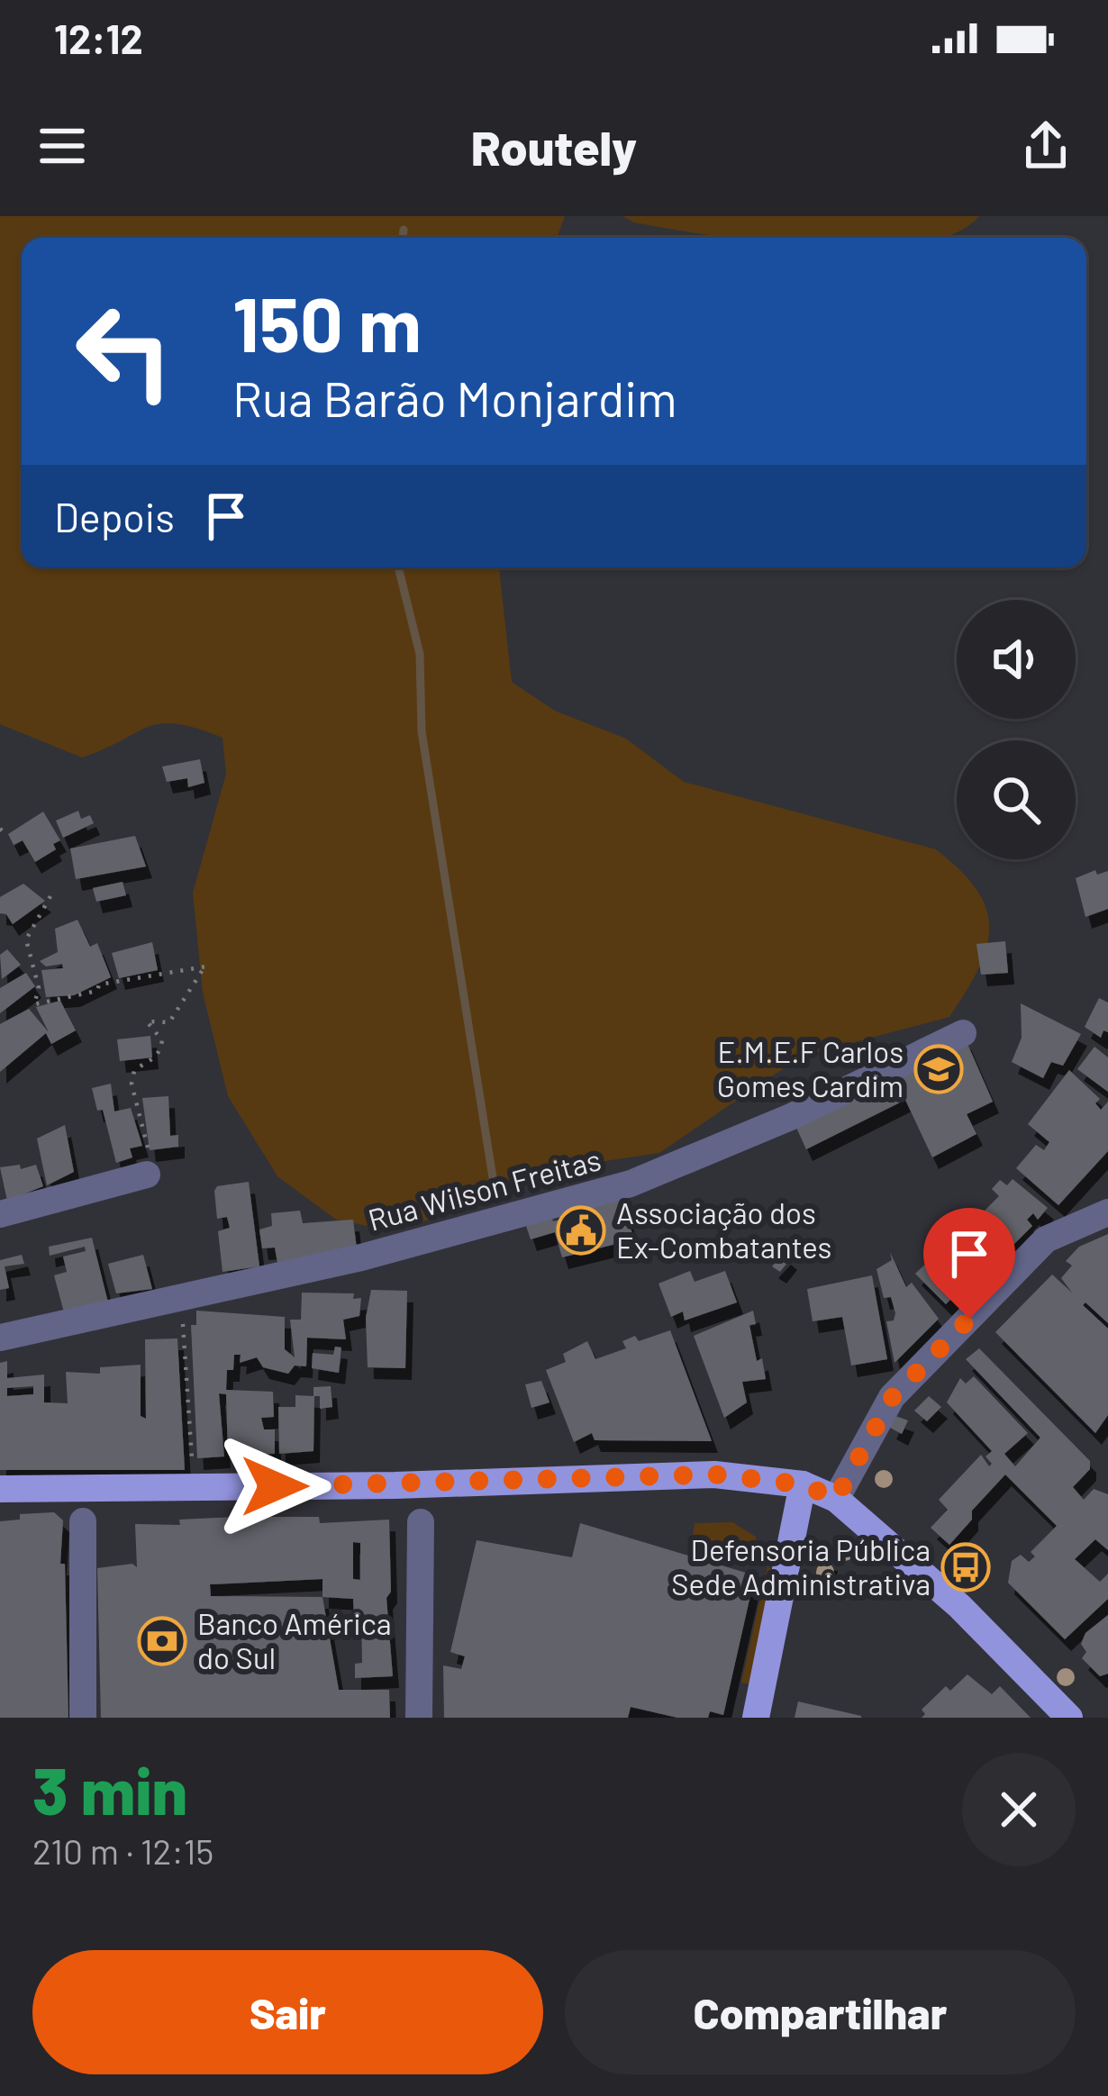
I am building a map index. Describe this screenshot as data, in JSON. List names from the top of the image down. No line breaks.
{"streets":{"street":["Rua Wilson Freitas"]},"places":{"school or university":["E.M.E.F Carlos Gomes Cardim"],"public building":["Associação dos Ex-Combatantes"],"bus stop":["Defensoria Pública Sede Administrativa"],"bank":["Banco América do Sul"]},"page":{"status":"12:12","header":"Routely","turn":["150 m","Rua Barão Monjardim"],"then":"Depois","heading":["3 min","210 m · 12:15"],"buttons":["Sair","Compartilhar"]}}
